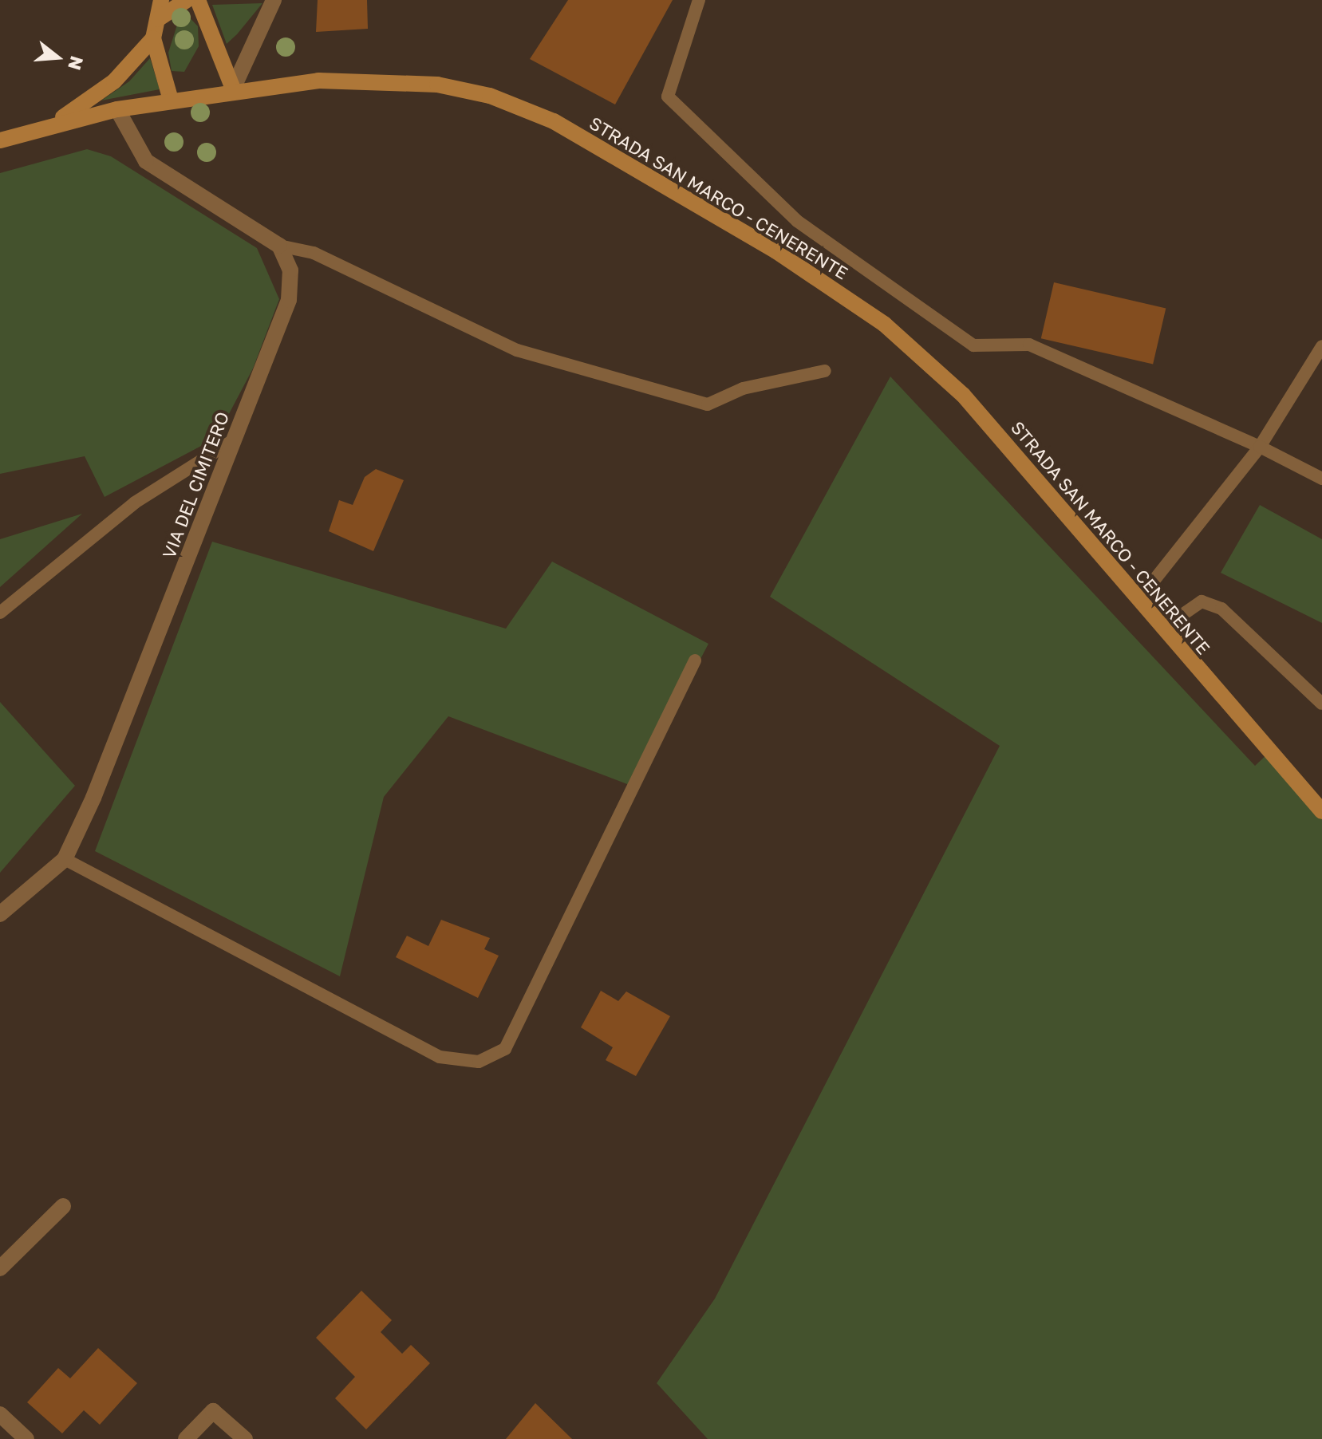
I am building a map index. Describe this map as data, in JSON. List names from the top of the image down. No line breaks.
{"streets":{"main road":["STRADA SAN MARCO - CENERENTE"],"street":["VIA DEL CIMITERO"]},"north":"right"}
